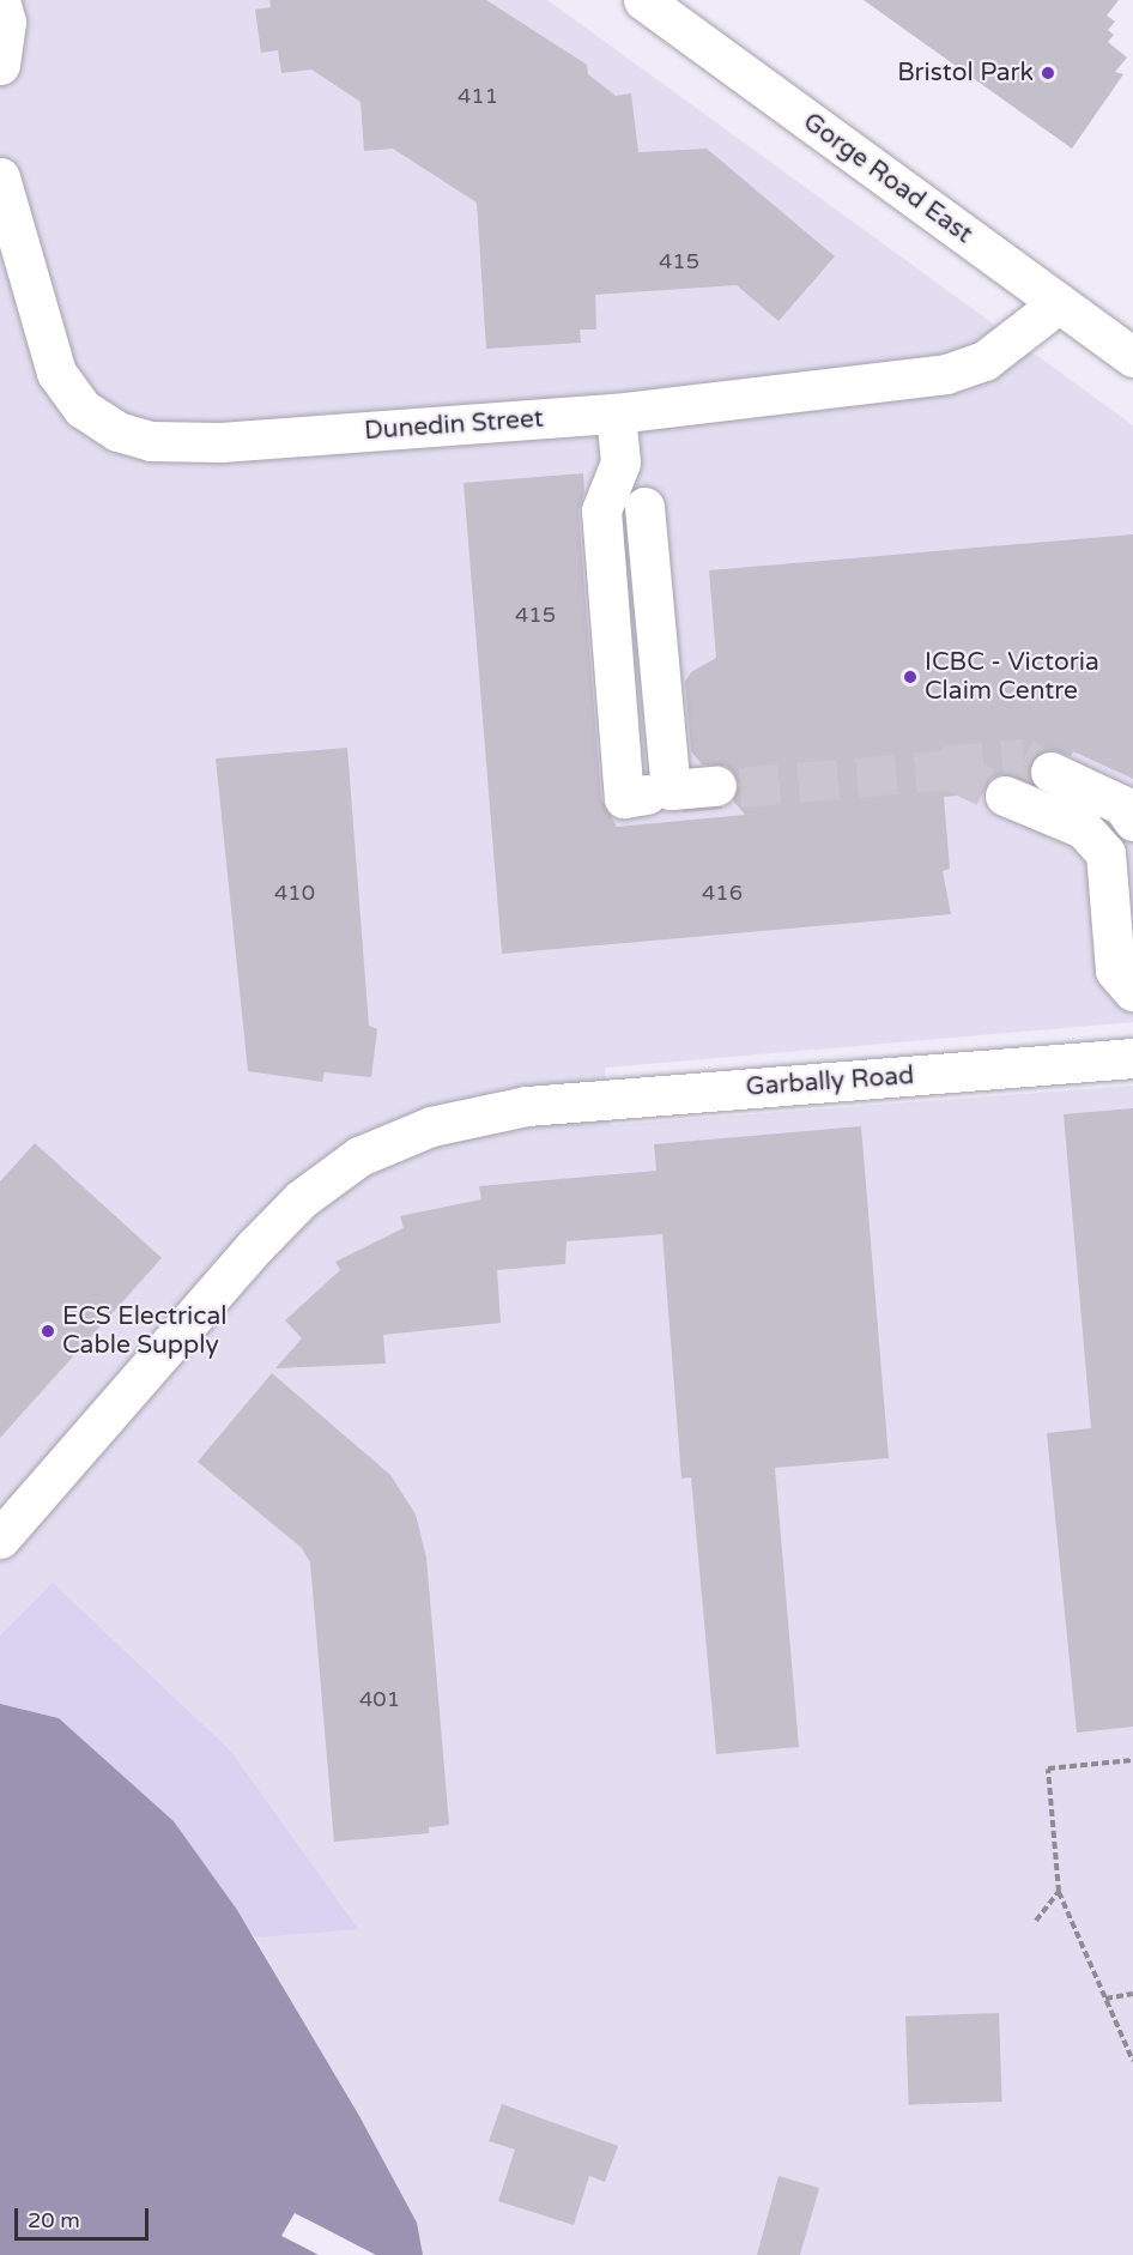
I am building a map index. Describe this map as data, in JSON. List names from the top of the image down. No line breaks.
{"streets":{"street":["Gorge Road East","Dunedin Street","Garbally Road"]},"crossings":[["Gorge Road East","Dunedin Street"]],"places":["Bristol Park","ICBC - Victoria Claim Centre","ECS Electrical Cable Supply"],"house_numbers":["411","415","415","410","416","401"],"scale_bar":"20 m"}
